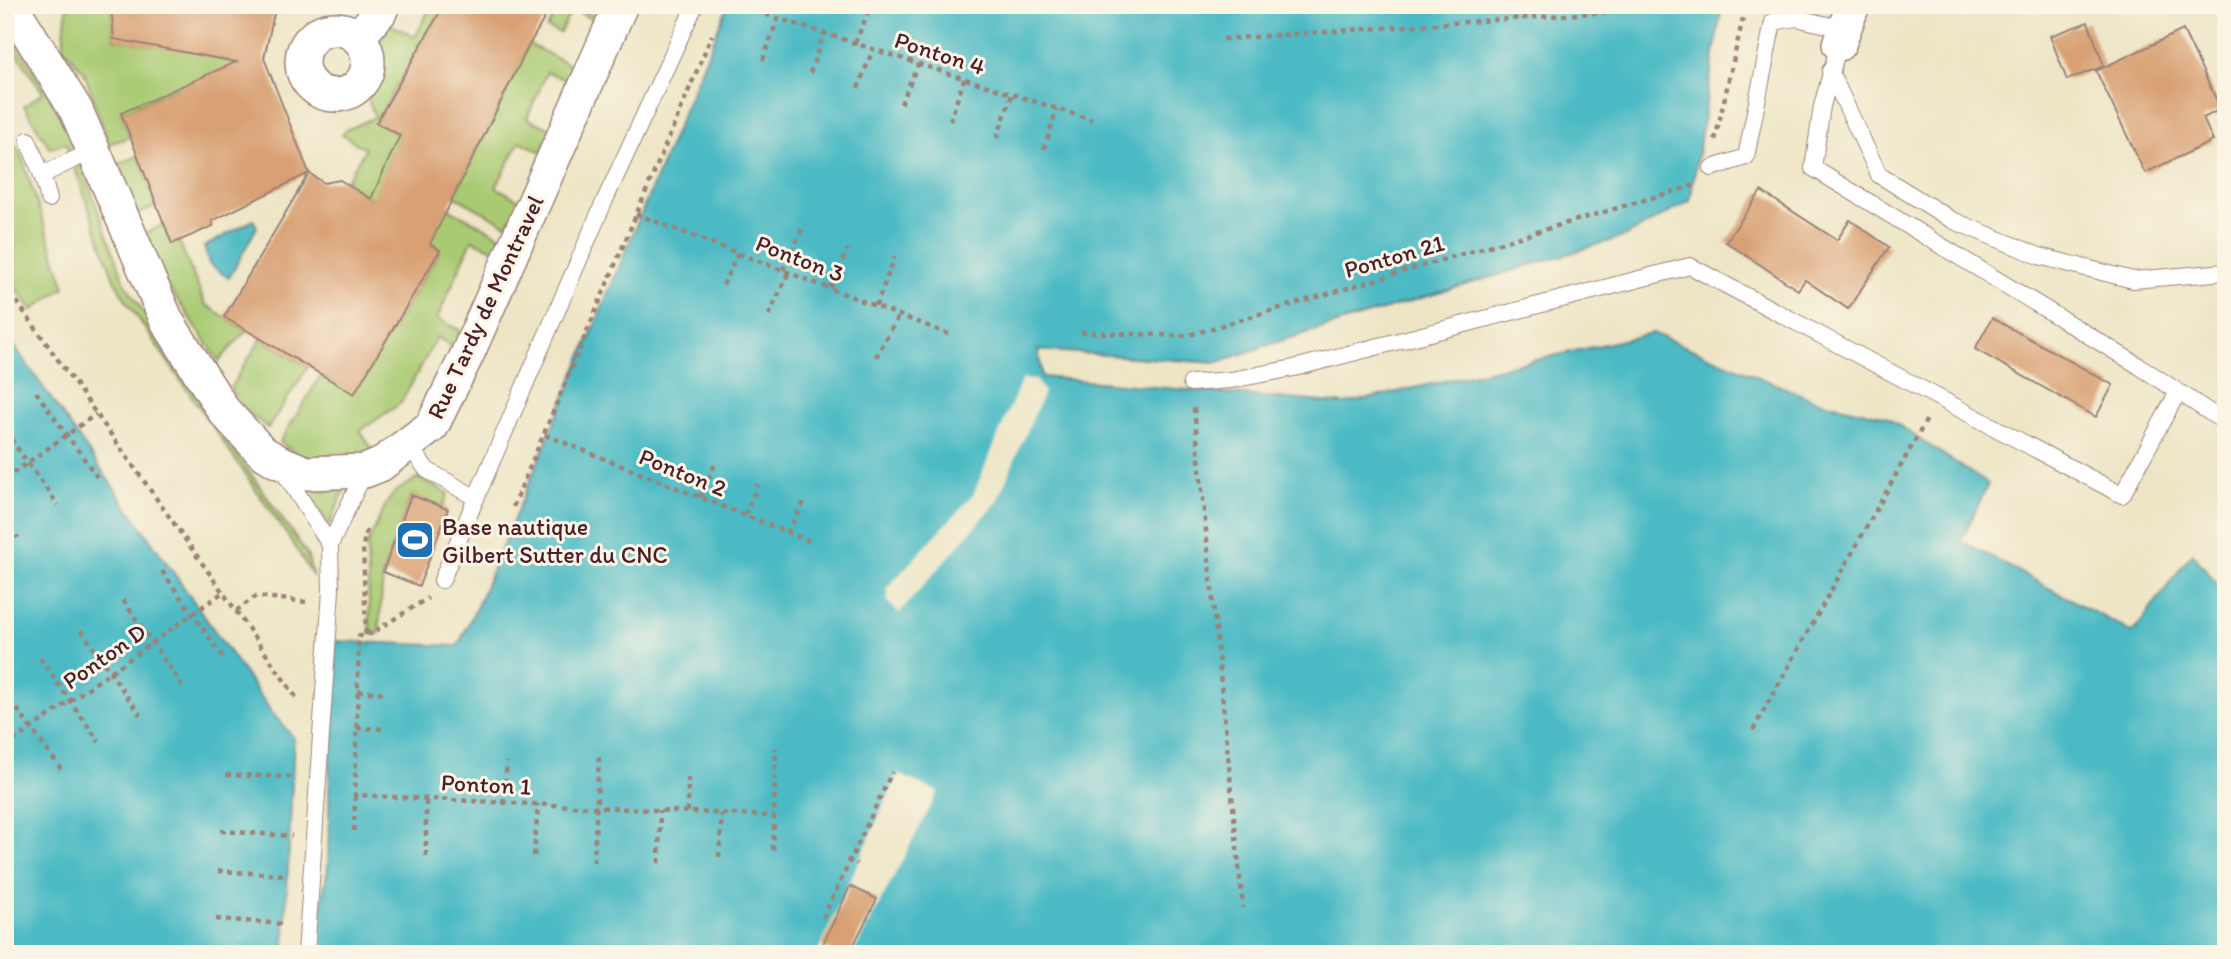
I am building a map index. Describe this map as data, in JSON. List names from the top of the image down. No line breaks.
{"streets":{"street":["Rue Tardy de Montravel"],"path":["Ponton 4","Ponton 21","Ponton 3","Ponton 2","Ponton D","Ponton 1"]},"places":{"sports":["Base nautique Gilbert Sutter du CNC"]}}
